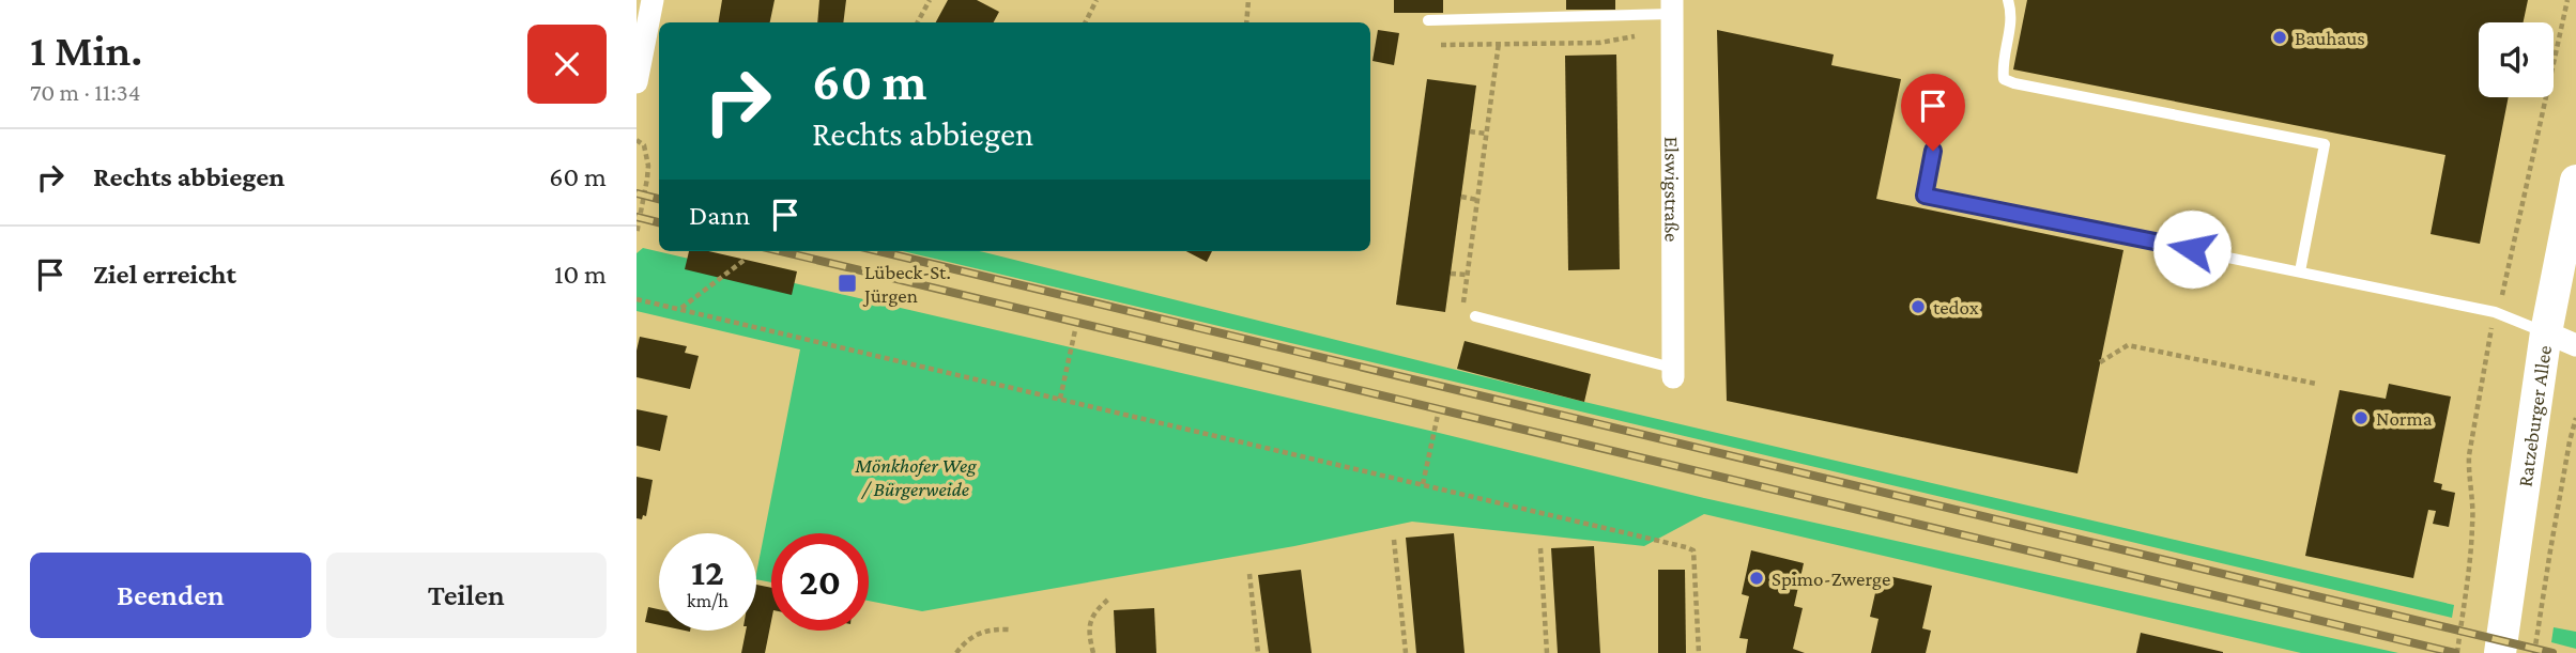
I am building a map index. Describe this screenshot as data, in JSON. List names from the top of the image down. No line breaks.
{"streets":{"main road":["Ratzeburger Allee"],"street":["Elswigstraße"]},"parks":["Mönkhofer Weg / Bürgerweide"],"places":{"other":["Bauhaus","tedox","Norma","Spimo-Zwerge"],"transit":["Lübeck-St. Jürgen"]},"page":{"heading":["1 Min.","70 m · 11:34"],"turn":["60 m","Rechts abbiegen"],"list":[{"name":"Rechts abbiegen","value":"60 m"},{"name":"Ziel erreicht","value":"10 m"}],"then":"Dann","speed":"12 km/h","limit":"20","buttons":["Beenden","Teilen"]}}
